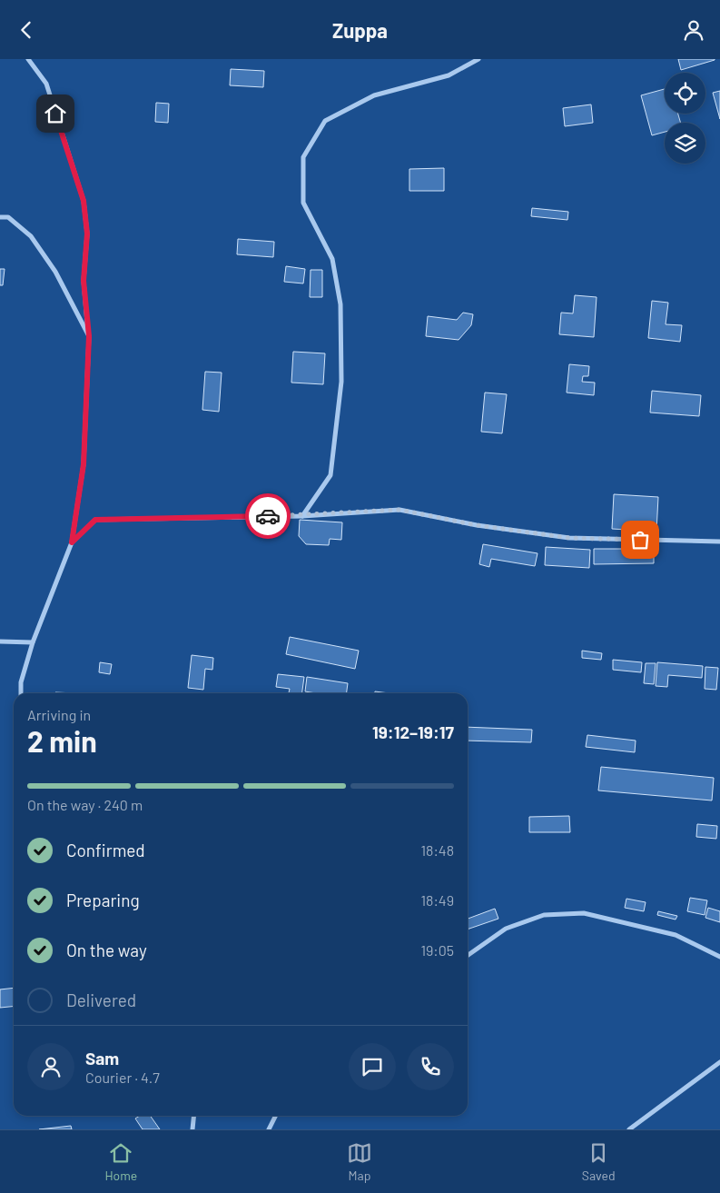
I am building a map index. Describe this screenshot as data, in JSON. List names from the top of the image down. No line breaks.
{"page":{"header":"Zuppa","heading":["2 min","Arriving in","19:12–19:17"],"panel":["Sam","Courier · 4.7"],"bar":"On the way · 240 m","list":[["Confirmed","18:48"],["Preparing","18:49"],["On the way","19:05"],"Delivered"],"tabs":["Home","Map","Saved"]}}
